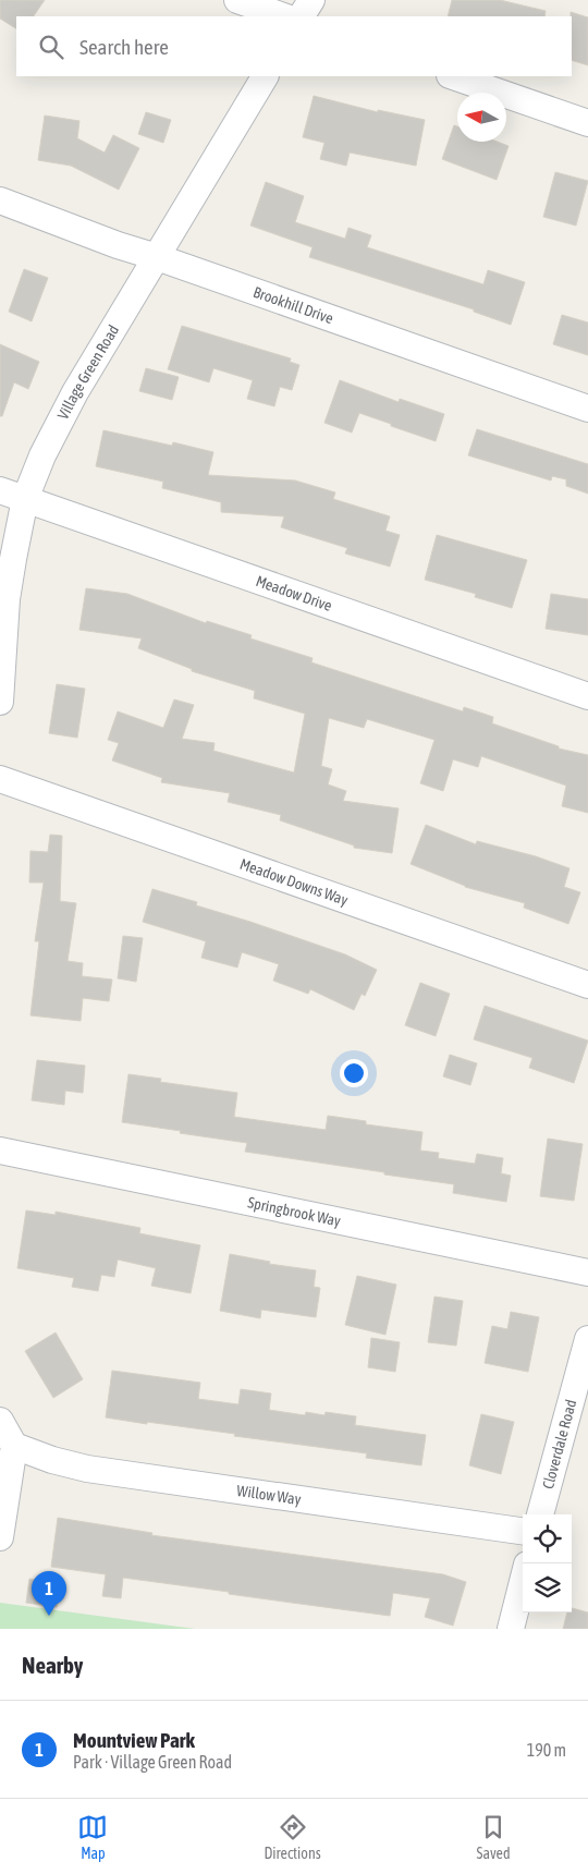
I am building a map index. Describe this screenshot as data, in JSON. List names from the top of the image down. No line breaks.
{"streets":{"street":["Brookhill Drive","Village Green Road","Meadow Drive","Meadow Downs Way","Springbrook Way","Cloverdale Road","Willow Way"]},"crossings":[["Brookhill Drive","Village Green Road"],["Village Green Road","Meadow Drive"]],"north":"left","page":{"search":"Search here","pins":"1","heading":"Nearby","list":[{"mark":"1","name":"Mountview Park","note":"Park · Village Green Road","value":"190 m"}],"nav":["Map","Directions","Saved"]}}
